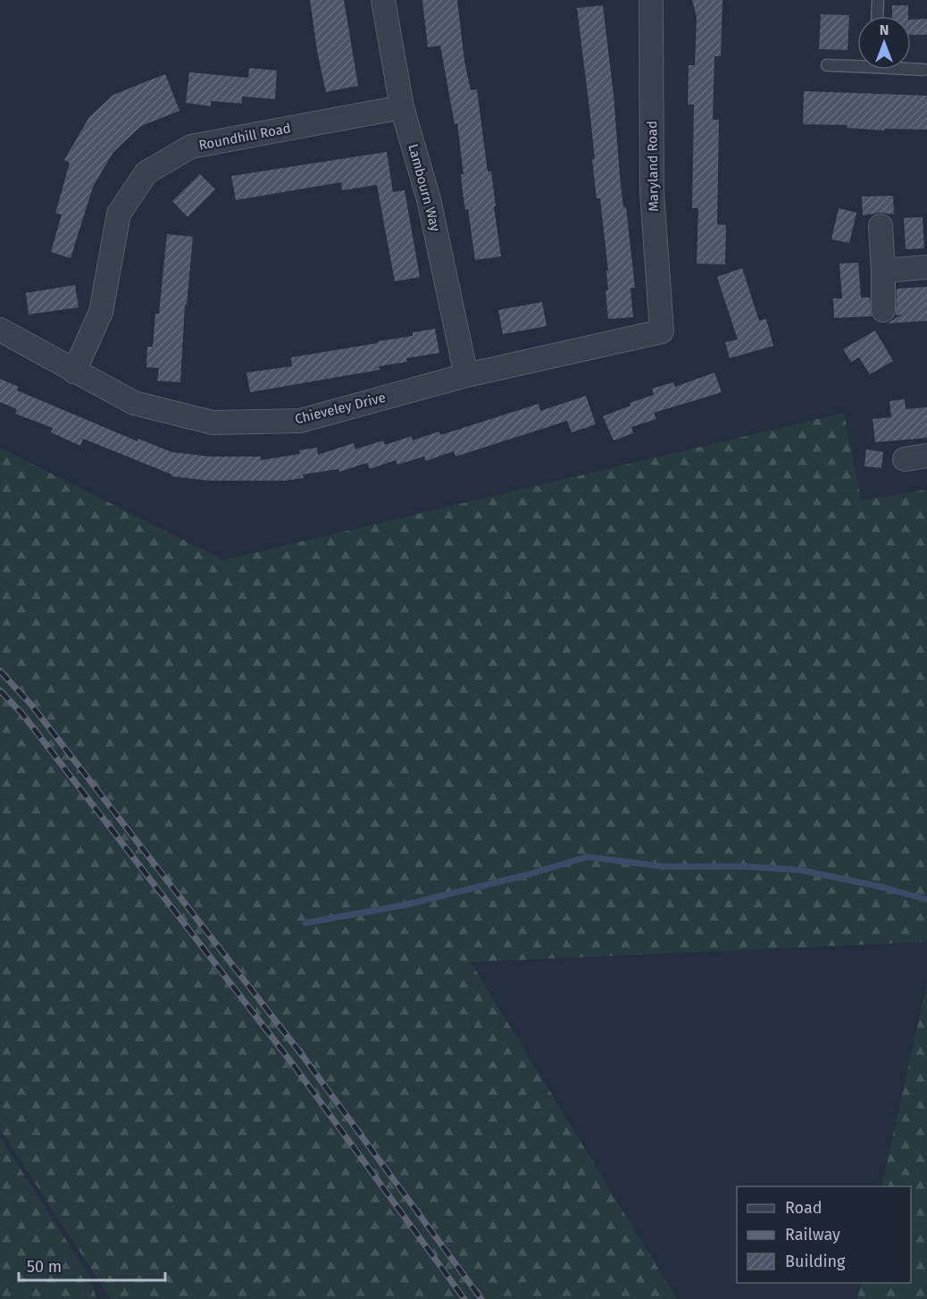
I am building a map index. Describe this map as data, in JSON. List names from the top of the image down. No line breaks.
{"streets":{"street":["Roundhill Road","Maryland Road","Lambourn Way","Chieveley Drive"]},"crossings":[["Roundhill Road","Lambourn Way"],["Roundhill Road","Chieveley Drive"],["Maryland Road","Chieveley Drive"],["Lambourn Way","Chieveley Drive"]],"legend":["Road","Railway","Building"],"scale_bar":"50 m","north":"top"}
